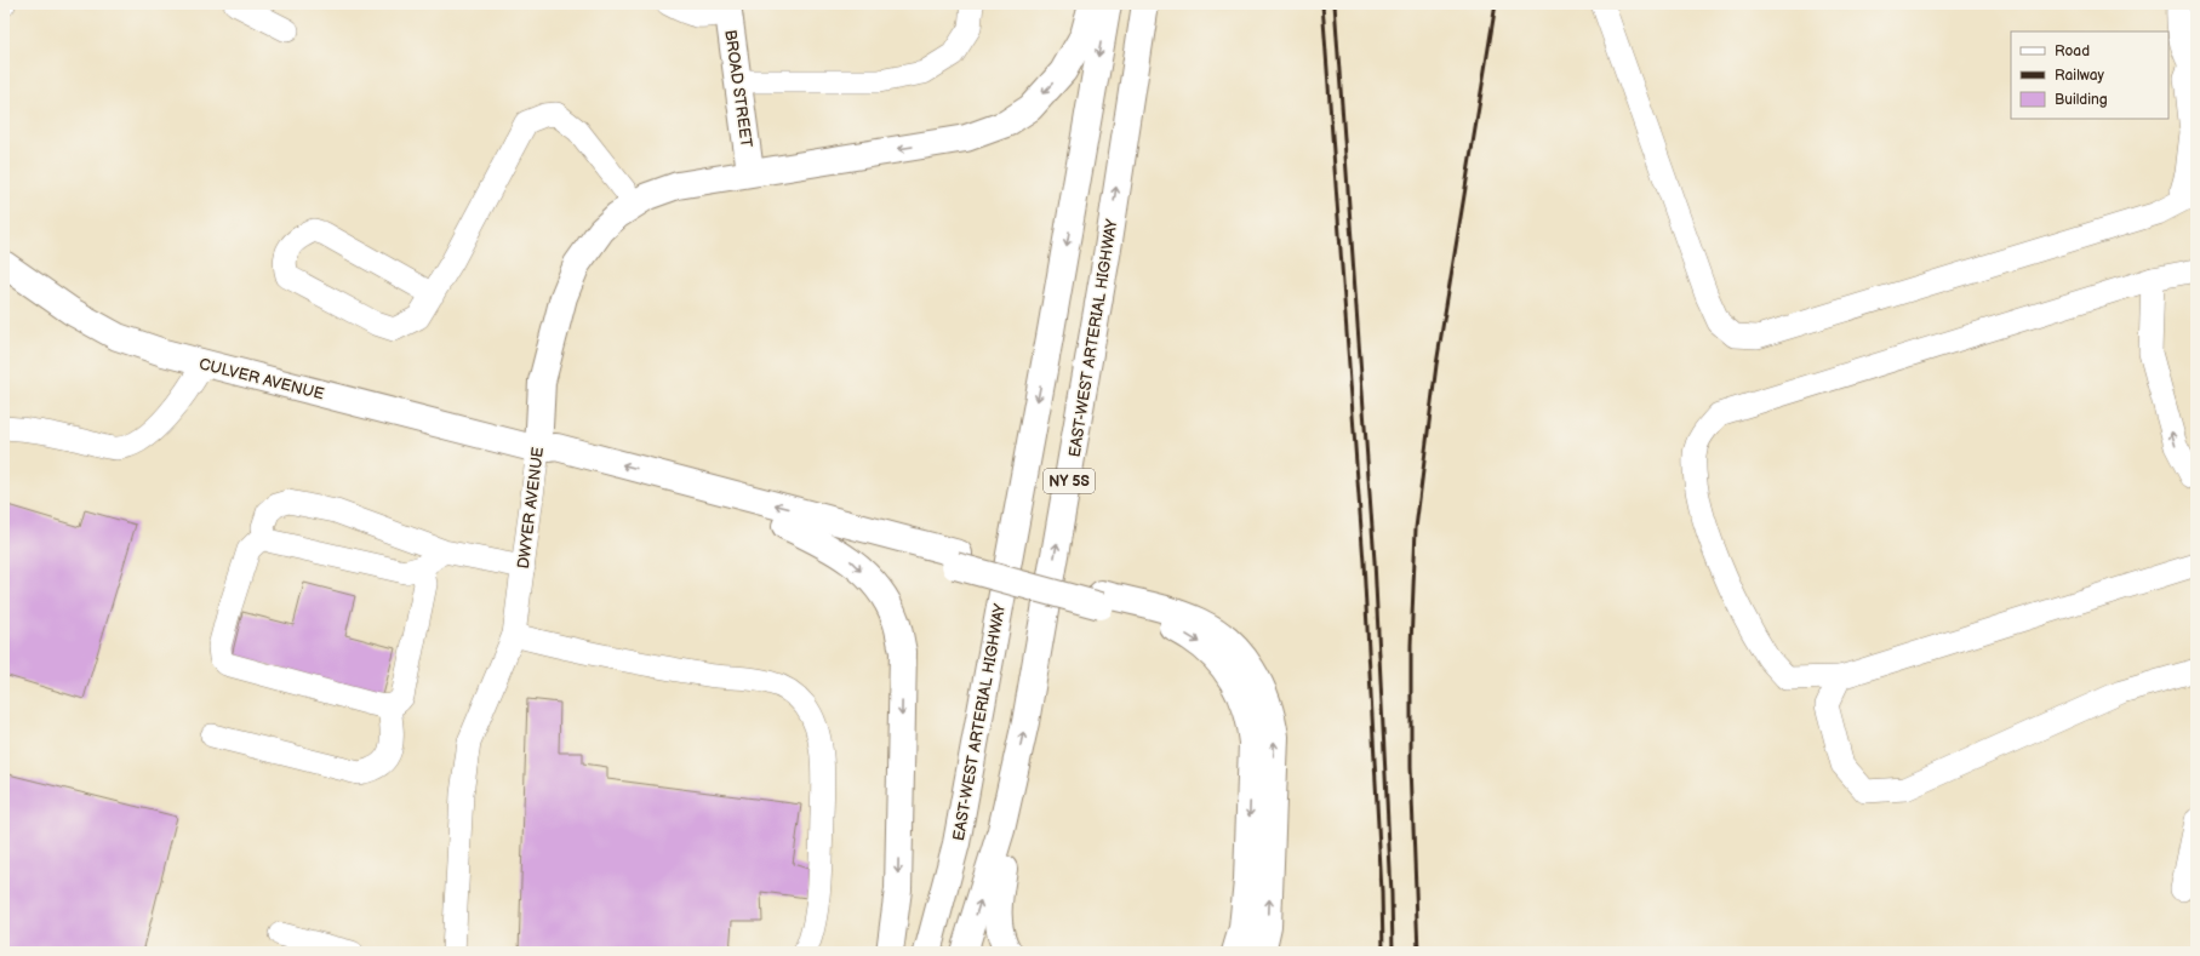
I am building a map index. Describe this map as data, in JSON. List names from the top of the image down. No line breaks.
{"streets":{"main road":["BROAD STREET","EAST-WEST ARTERIAL HIGHWAY","CULVER AVENUE","NY 5S","DWYER AVENUE"]},"crossings":[["BROAD STREET","DWYER AVENUE"],["CULVER AVENUE","DWYER AVENUE"]],"legend":["Road","Railway","Building"]}
